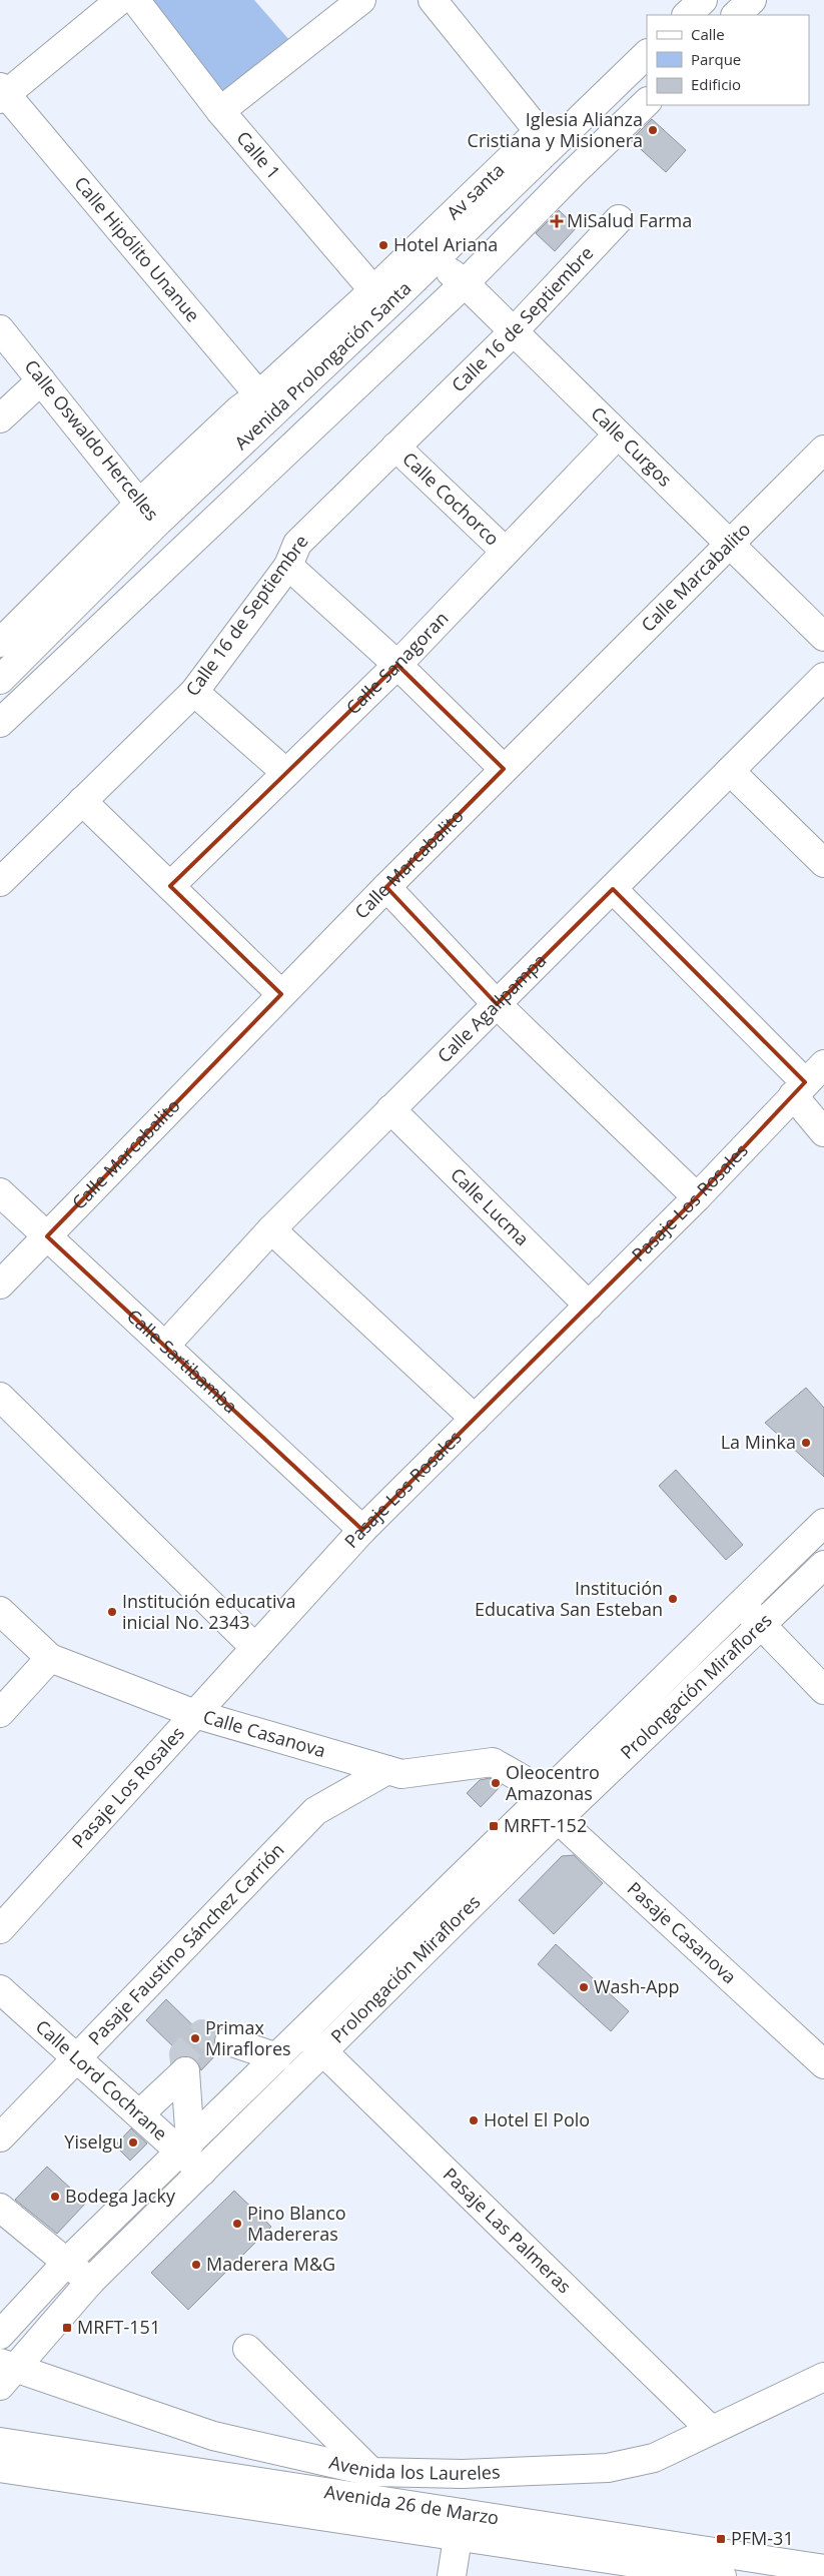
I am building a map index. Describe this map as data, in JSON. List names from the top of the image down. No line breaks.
{"streets":{"street":["Calle 1","Av santa","Calle Hipólito Unanue","Calle 16 de Septiembre","Avenida Prolongación Santa","Calle Oswaldo Hercelles","Calle Curgos","Calle Cochorco","Calle Marcabalito","Calle Sanagoran","Calle Agallpampa","Pasaje Los Rosales","Calle Lucma","Calle Sartibamba","Prolongación Miraflores","Calle Casanova","Pasaje Casanova","Pasaje Faustino Sánchez Carrión","Calle Lord Cochrane","Pasaje Las Palmeras","Avenida los Laureles","Avenida 26 de Marzo"]},"crossings":[["Calle 1","Av santa"],["Calle 1","Avenida Prolongación Santa"],["Av santa","Calle Hipólito Unanue"],["Av santa","Avenida Prolongación Santa"],["Calle Hipólito Unanue","Avenida Prolongación Santa"],["Calle 16 de Septiembre","Calle Curgos"],["Calle 16 de Septiembre","Calle Cochorco"],["Avenida Prolongación Santa","Calle Oswaldo Hercelles"],["Avenida Prolongación Santa","Calle Curgos"],["Calle Curgos","Calle Marcabalito"],["Calle Curgos","Calle Sanagoran"],["Calle Cochorco","Calle Sanagoran"],["Calle Marcabalito","Calle Sartibamba"],["Calle Agallpampa","Calle Lucma"],["Calle Agallpampa","Calle Sartibamba"],["Pasaje Los Rosales","Calle Lucma"],["Pasaje Los Rosales","Calle Sartibamba"],["Pasaje Los Rosales","Calle Casanova"],["Prolongación Miraflores","Calle Casanova"],["Prolongación Miraflores","Pasaje Casanova"],["Prolongación Miraflores","Calle Lord Cochrane"],["Prolongación Miraflores","Pasaje Las Palmeras"],["Prolongación Miraflores","Avenida los Laureles"],["Calle Casanova","Pasaje Casanova"],["Calle Casanova","Pasaje Faustino Sánchez Carrión"],["Pasaje Faustino Sánchez Carrión","Calle Lord Cochrane"],["Pasaje Las Palmeras","Avenida los Laureles"]],"places":{"other":["Iglesia Alianza Cristiana y Misionera","Hotel Ariana","La Minka","Institución Educativa San Esteban","Institución educativa inicial No. 2343","Oleocentro Amazonas","Wash-App","Primax Miraflores","Hotel El Polo","Yiselgu","Bodega Jacky","Pino Blanco Madereras","Maderera M&G"],"health":["MiSalud Farma"],"transit":["MRFT-152","MRFT-151","PFM-31"]},"legend":["Calle","Parque","Edificio"]}
